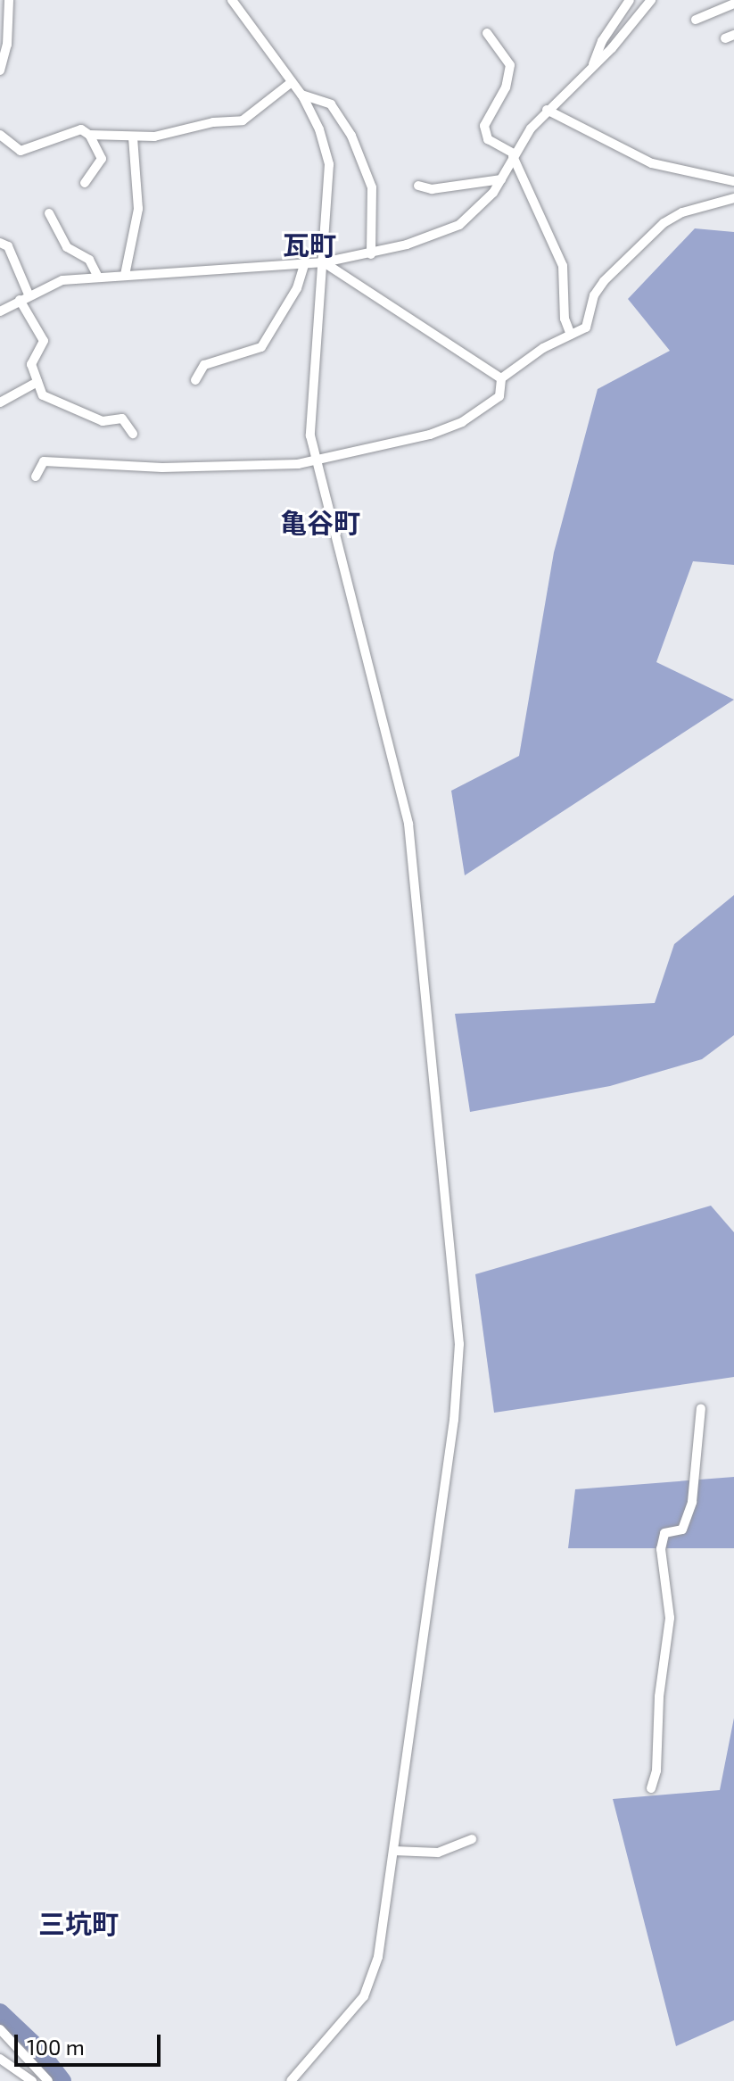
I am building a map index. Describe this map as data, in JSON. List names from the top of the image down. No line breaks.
{"districts":["瓦町","亀谷町","三坑町"],"scale_bar":"100 m"}
